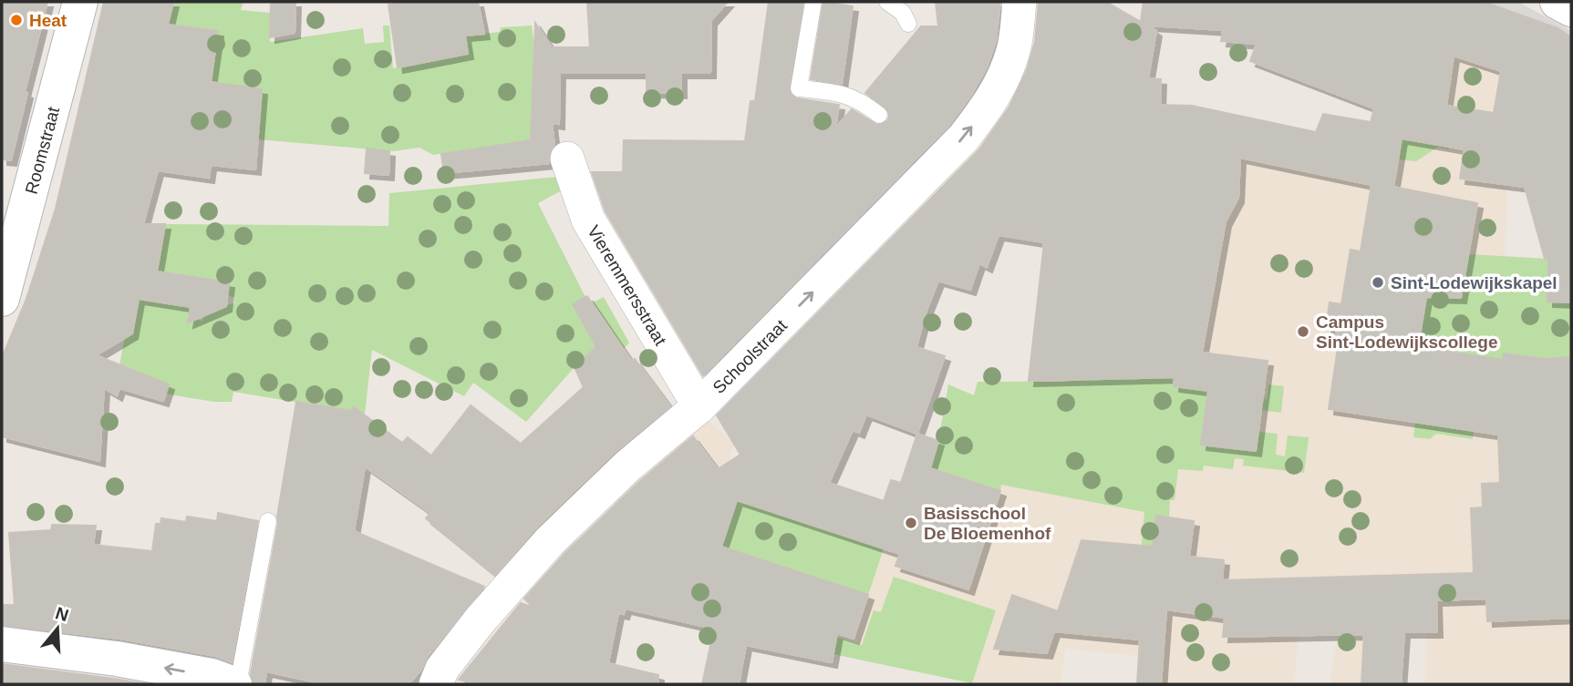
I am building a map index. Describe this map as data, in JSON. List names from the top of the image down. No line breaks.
{"streets":{"street":["Roomstraat","Vieremmersstraat","Schoolstraat"]},"crossings":[["Vieremmersstraat","Schoolstraat"]],"one_way":["Schoolstraat"],"places":["Heat","Sint-Lodewijkskapel","Campus Sint-Lodewijkscollege","Basisschool De Bloemenhof"],"north":"top"}
